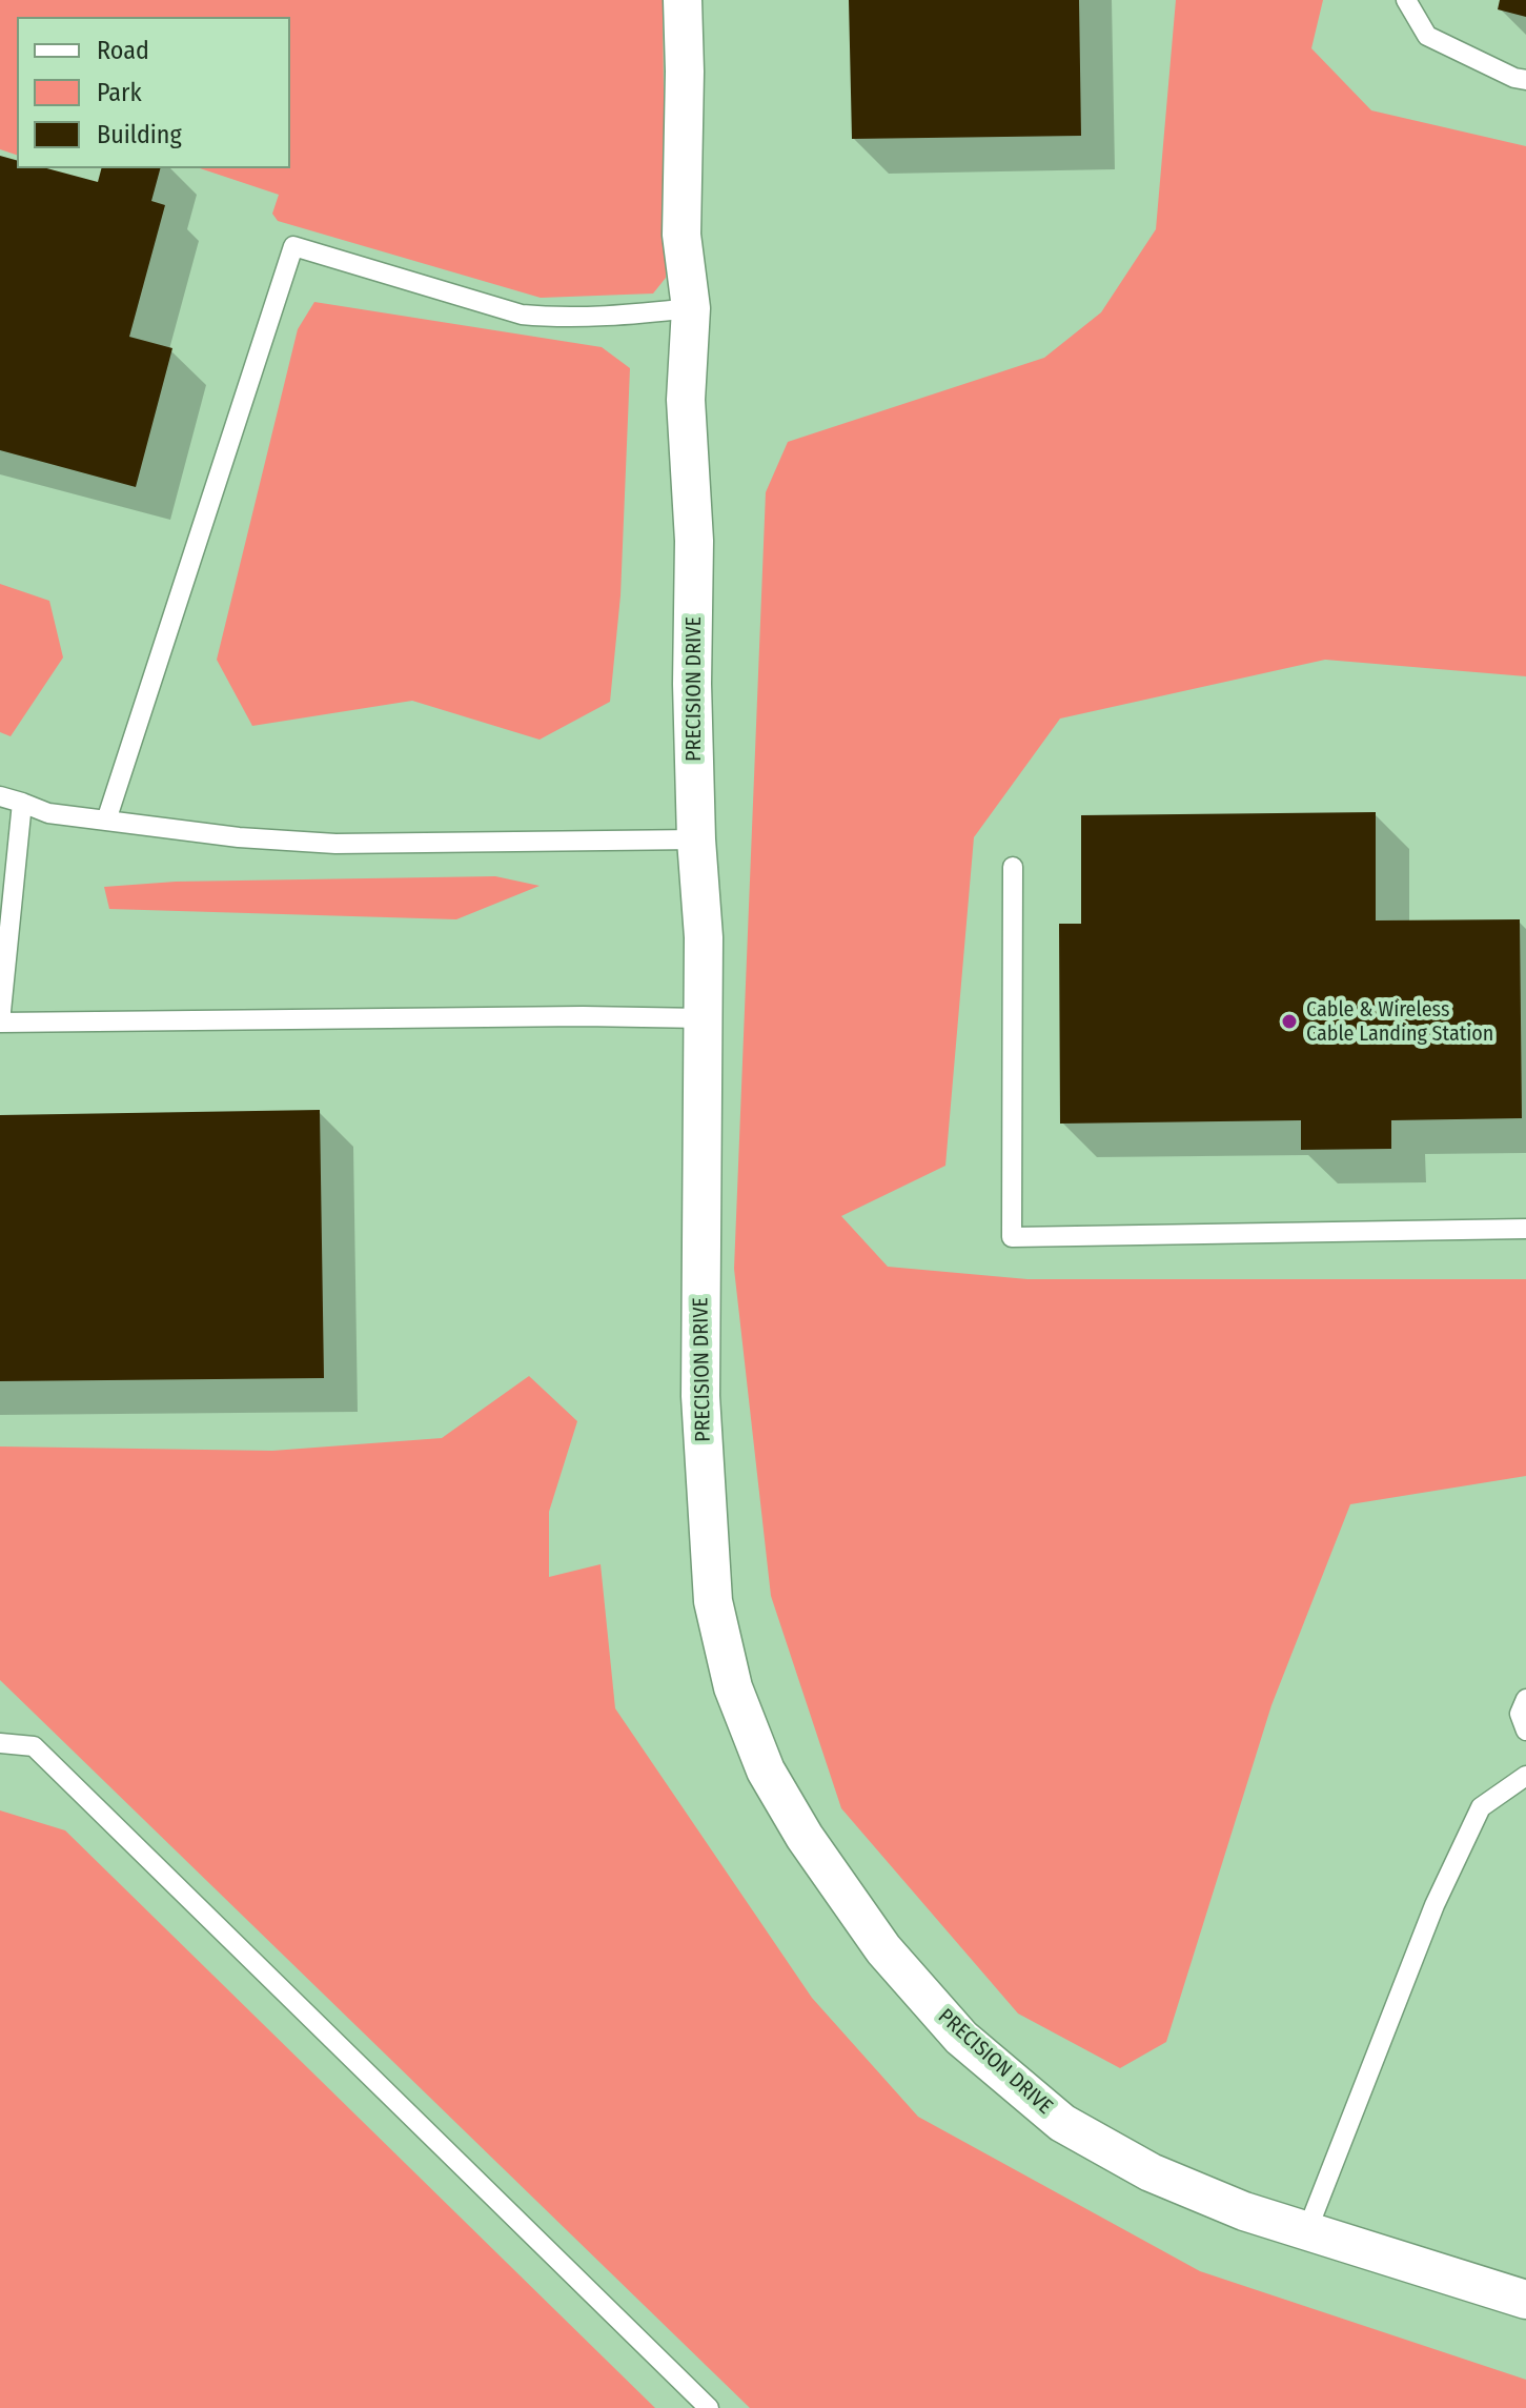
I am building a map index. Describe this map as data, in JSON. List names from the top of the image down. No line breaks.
{"streets":{"street":["PRECISION DRIVE"]},"places":["Cable & Wireless Cable Landing Station"],"legend":["Road","Park","Building"]}
